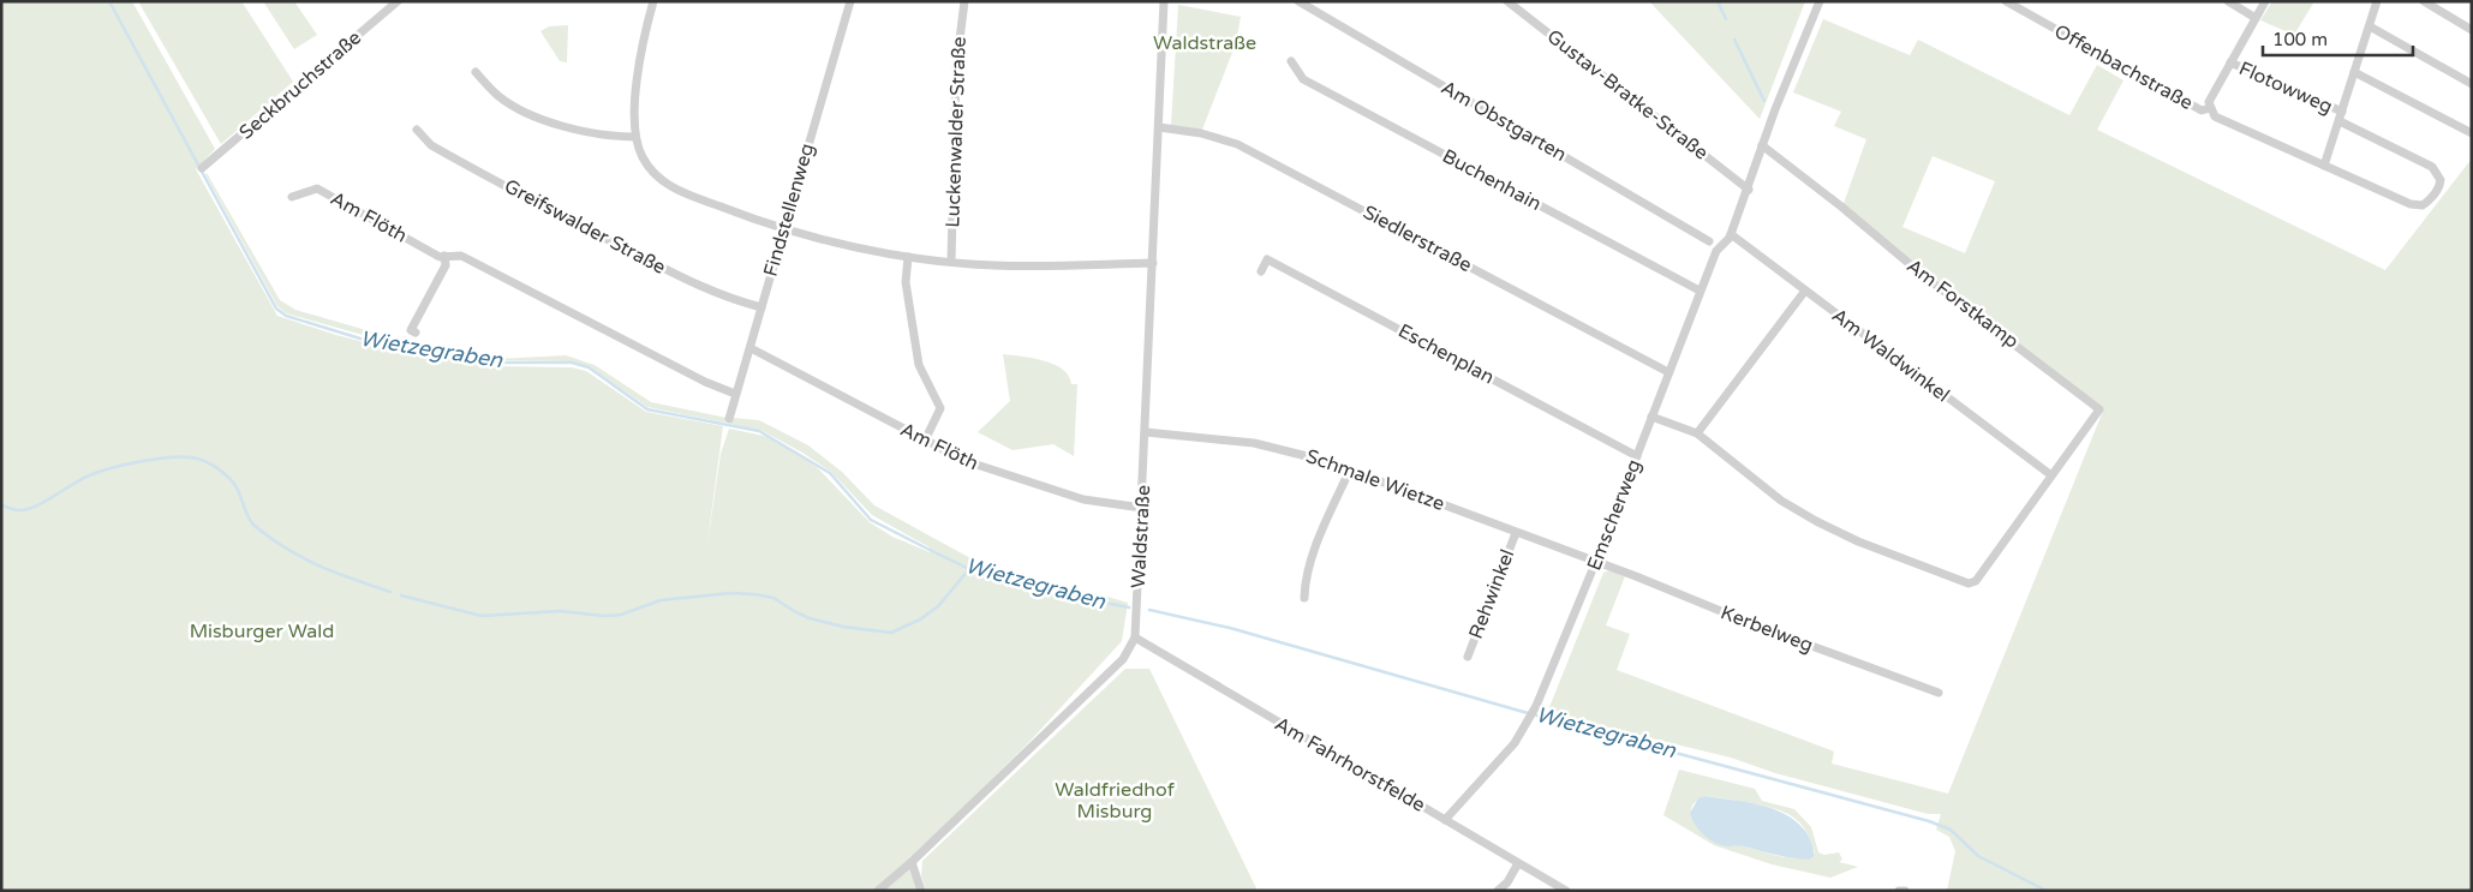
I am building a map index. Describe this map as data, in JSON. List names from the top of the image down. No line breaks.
{"streets":{"street":["Offenbachstraße","Seckbruchstraße","Flotowweg","Gustav-Bratke-Straße","Am Obstgarten","Luckenwalder Straße","Buchenhain","Findstellenweg","Am Flöth","Greifswalder Straße","Siedlerstraße","Am Forstkamp","Eschenplan","Am Waldwinkel","Schmale Wietze","Emscherweg","Waldstraße","Rehwinkel","Kerbelweg","Am Fahrhorstfelde"]},"crossings":[["Gustav-Bratke-Straße","Emscherweg"],["Buchenhain","Emscherweg"],["Findstellenweg","Am Flöth"],["Findstellenweg","Greifswalder Straße"],["Am Flöth","Waldstraße"],["Siedlerstraße","Emscherweg"],["Siedlerstraße","Waldstraße"],["Am Forstkamp","Am Waldwinkel"],["Eschenplan","Emscherweg"],["Am Waldwinkel","Emscherweg"],["Schmale Wietze","Emscherweg"],["Schmale Wietze","Waldstraße"],["Schmale Wietze","Rehwinkel"],["Schmale Wietze","Kerbelweg"],["Emscherweg","Kerbelweg"],["Emscherweg","Am Fahrhorstfelde"],["Waldstraße","Am Fahrhorstfelde"]],"water":["Wietzegraben"],"parks":["Waldstraße","Misburger Wald","Waldfriedhof Misburg"],"scale_bar":"100 m"}
